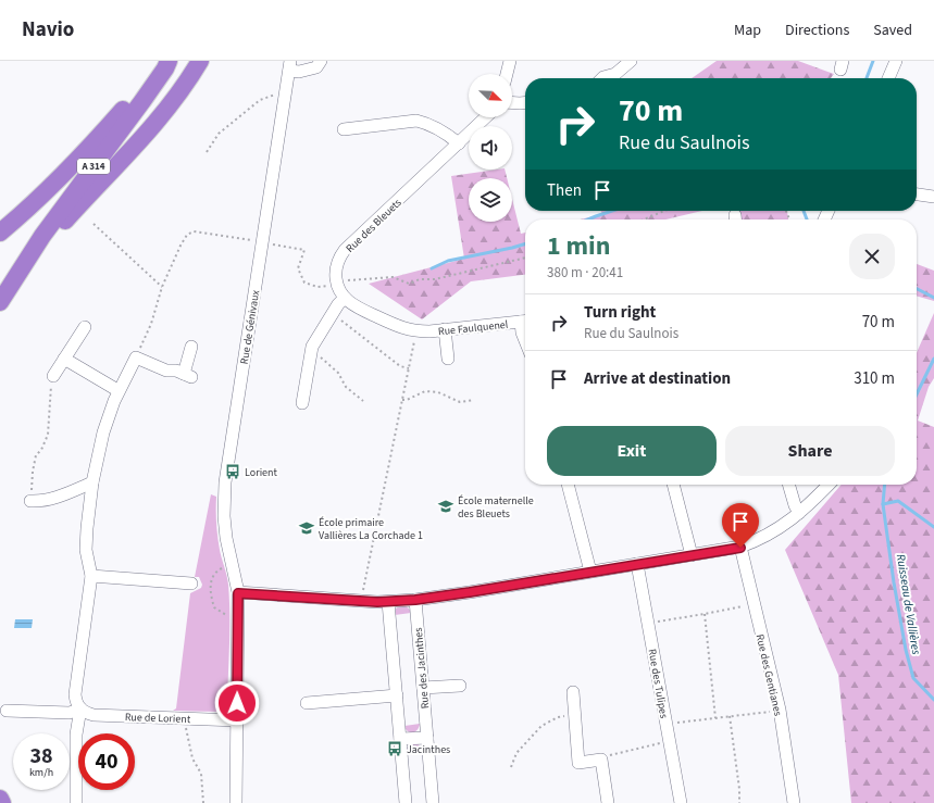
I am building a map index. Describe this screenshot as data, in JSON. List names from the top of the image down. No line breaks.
{"streets":{"highway":["A 314"],"street":["Rue des Bleuets","Rue de Génivaux","Rue Faulquenel","Rue des Jacinthes","Rue des Gentianes","Rue des Tulipes","Rue de Lorient"]},"crossings":[["Rue de Génivaux","Rue de Lorient"]],"water":["Ruisseau de Vallières"],"places":{"bus stop":["Lorient","Jacinthes"],"school or university":["École maternelle des Bleuets","École primaire Vallières La Corchade 1"]},"north":"bottom right","page":{"header":"Navio","nav":["Map","Directions","Saved"],"turn":["70 m","Rue du Saulnois"],"then":"Then","heading":["1 min","380 m · 20:41"],"list":[{"name":"Turn right","note":"Rue du Saulnois","value":"70 m"},{"name":"Arrive at destination","value":"310 m"}],"buttons":["Exit","Share"],"speed":"38 km/h","limit":"40"}}
